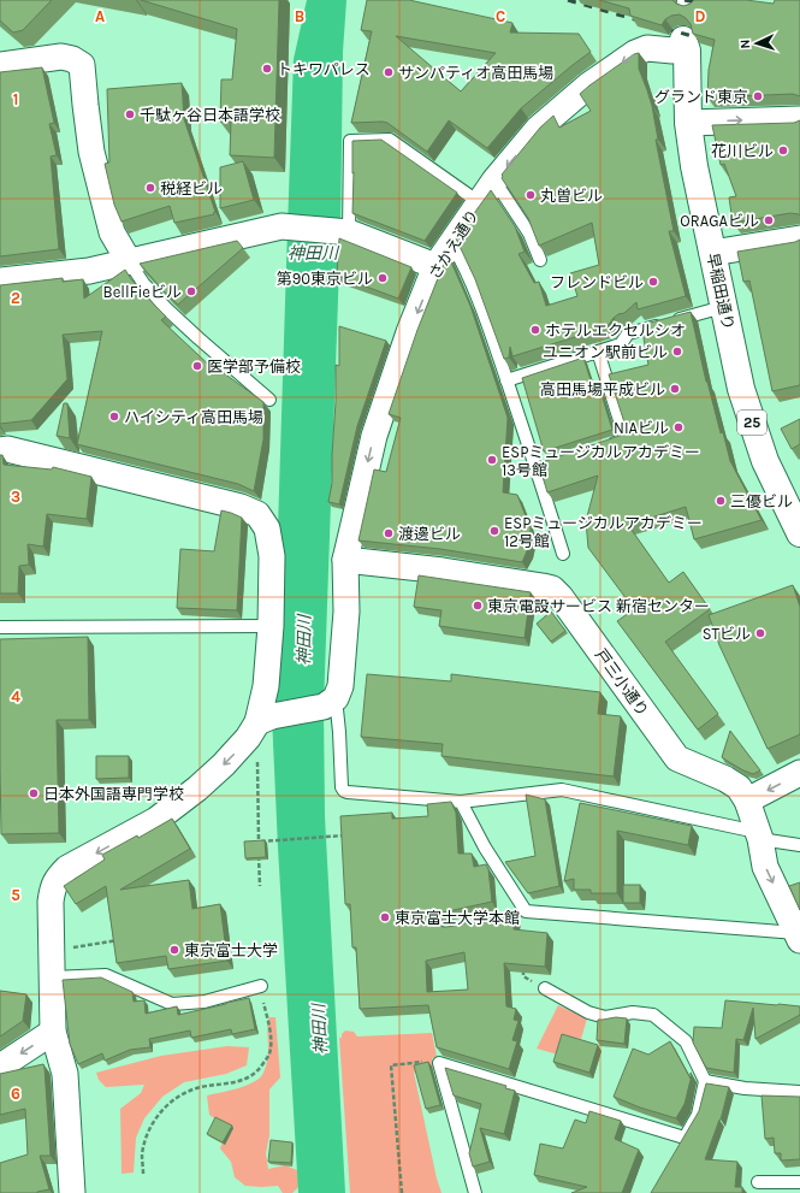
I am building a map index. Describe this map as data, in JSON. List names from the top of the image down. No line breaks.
{"streets":{"main road":["早稲田通り","25"],"street":["さかえ通り","戸三小通り"]},"crossings":[["さかえ通り","早稲田通り"],["さかえ通り","戸三小通り"]],"one_way":["さかえ通り"],"water":["神田川"],"places":["トキワパレス","サンパティオ高田馬場","グランド東京","千駄ヶ谷日本語学校","花川ビル","税経ビル","丸曽ビル","ORAGAビル","第90東京ビル","フレンドビル","BellFieビル","ホテルエクセルシオ","ユニオン駅前ビル","医学部予備校","高田馬場平成ビル","ハイシティ高田馬場","NIAビル","ESPミュージカルアカデミー 13号館","三優ビル","ESPミュージカルアカデミー 12号館","渡邊ビル","東京電設サービス 新宿センター","STビル","日本外国語専門学校","東京富士大学本館","東京富士大学"],"north":"left","grid":{"columns":["A","B","C","D"],"rows":["1","2","3","4","5","6"]}}
